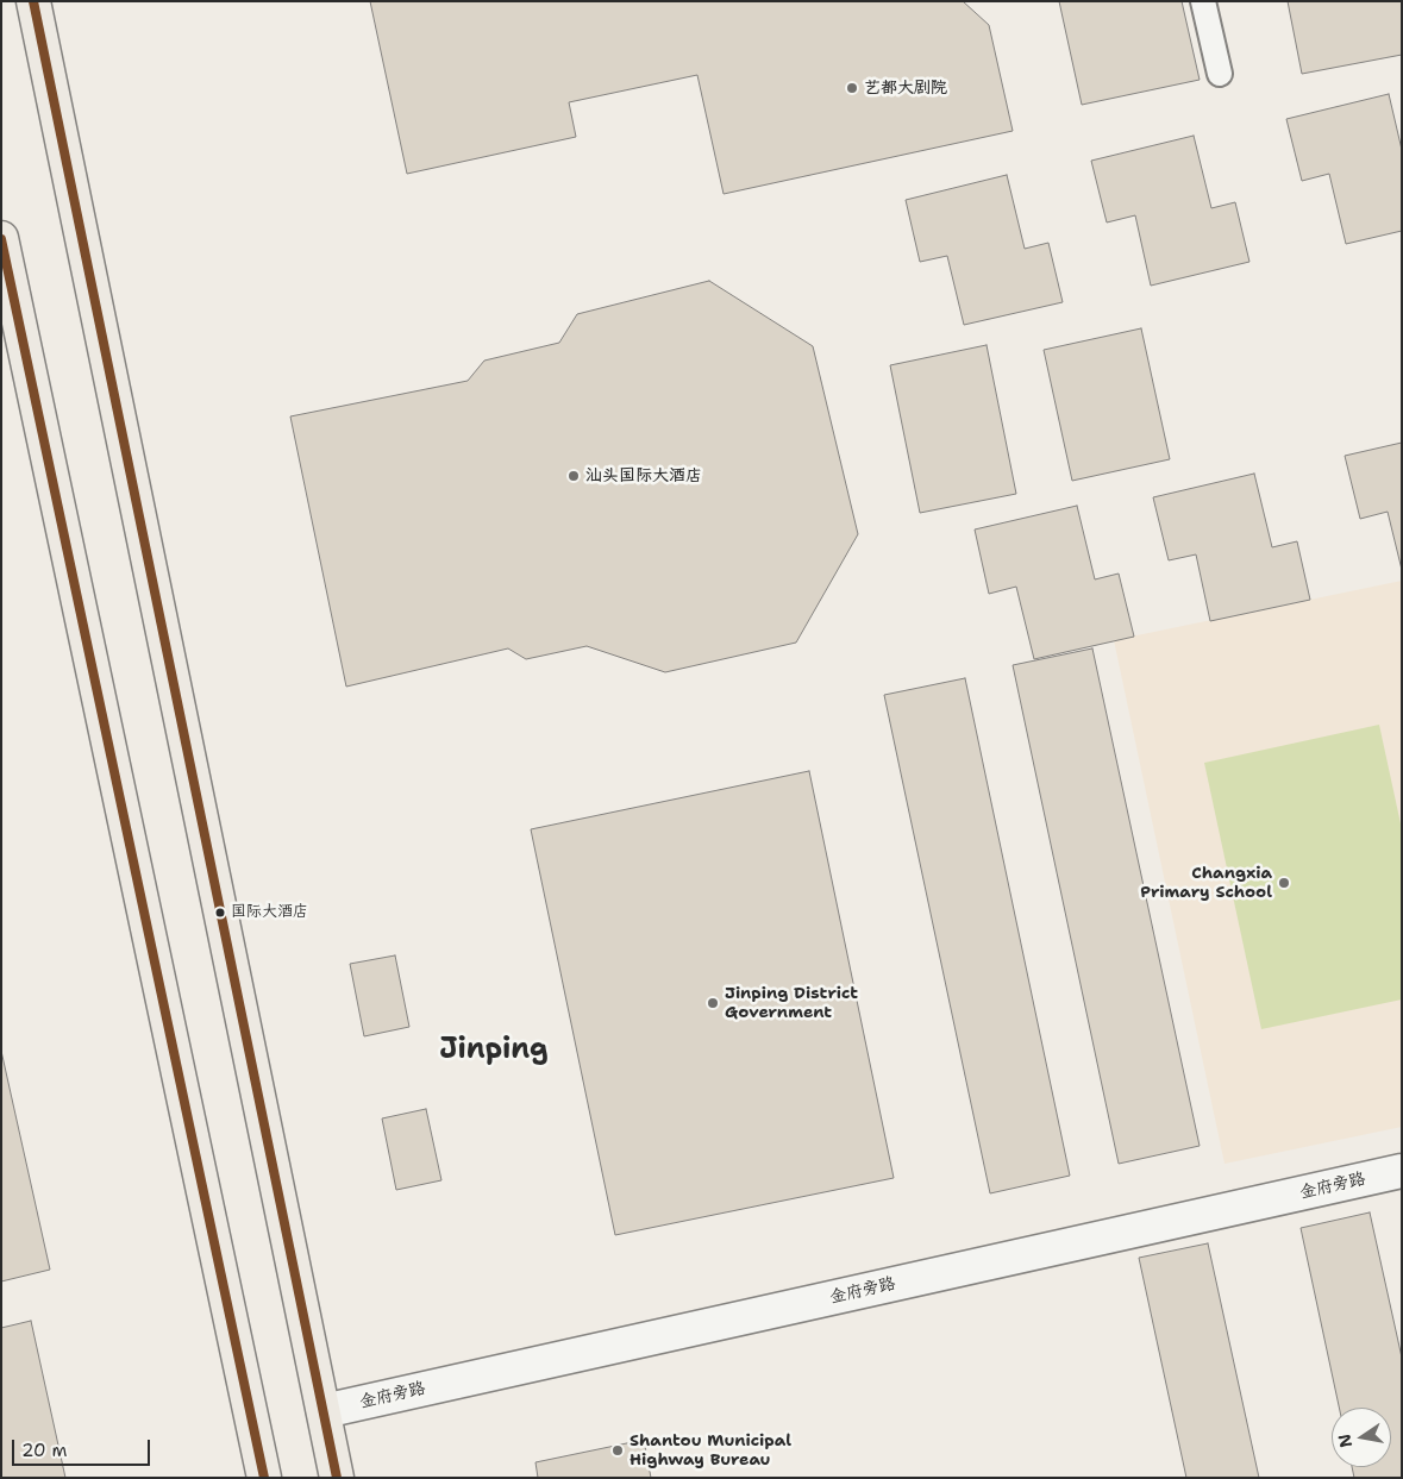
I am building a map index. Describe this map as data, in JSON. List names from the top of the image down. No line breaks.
{"streets":{"street":["金府旁路"]},"districts":["Jinping"],"places":["艺都大剧院","汕头国际大酒店","Changxia Primary School","国际大酒店","Jinping District Government","Shantou Municipal Highway Bureau"],"scale_bar":"20 m","north":"left"}
